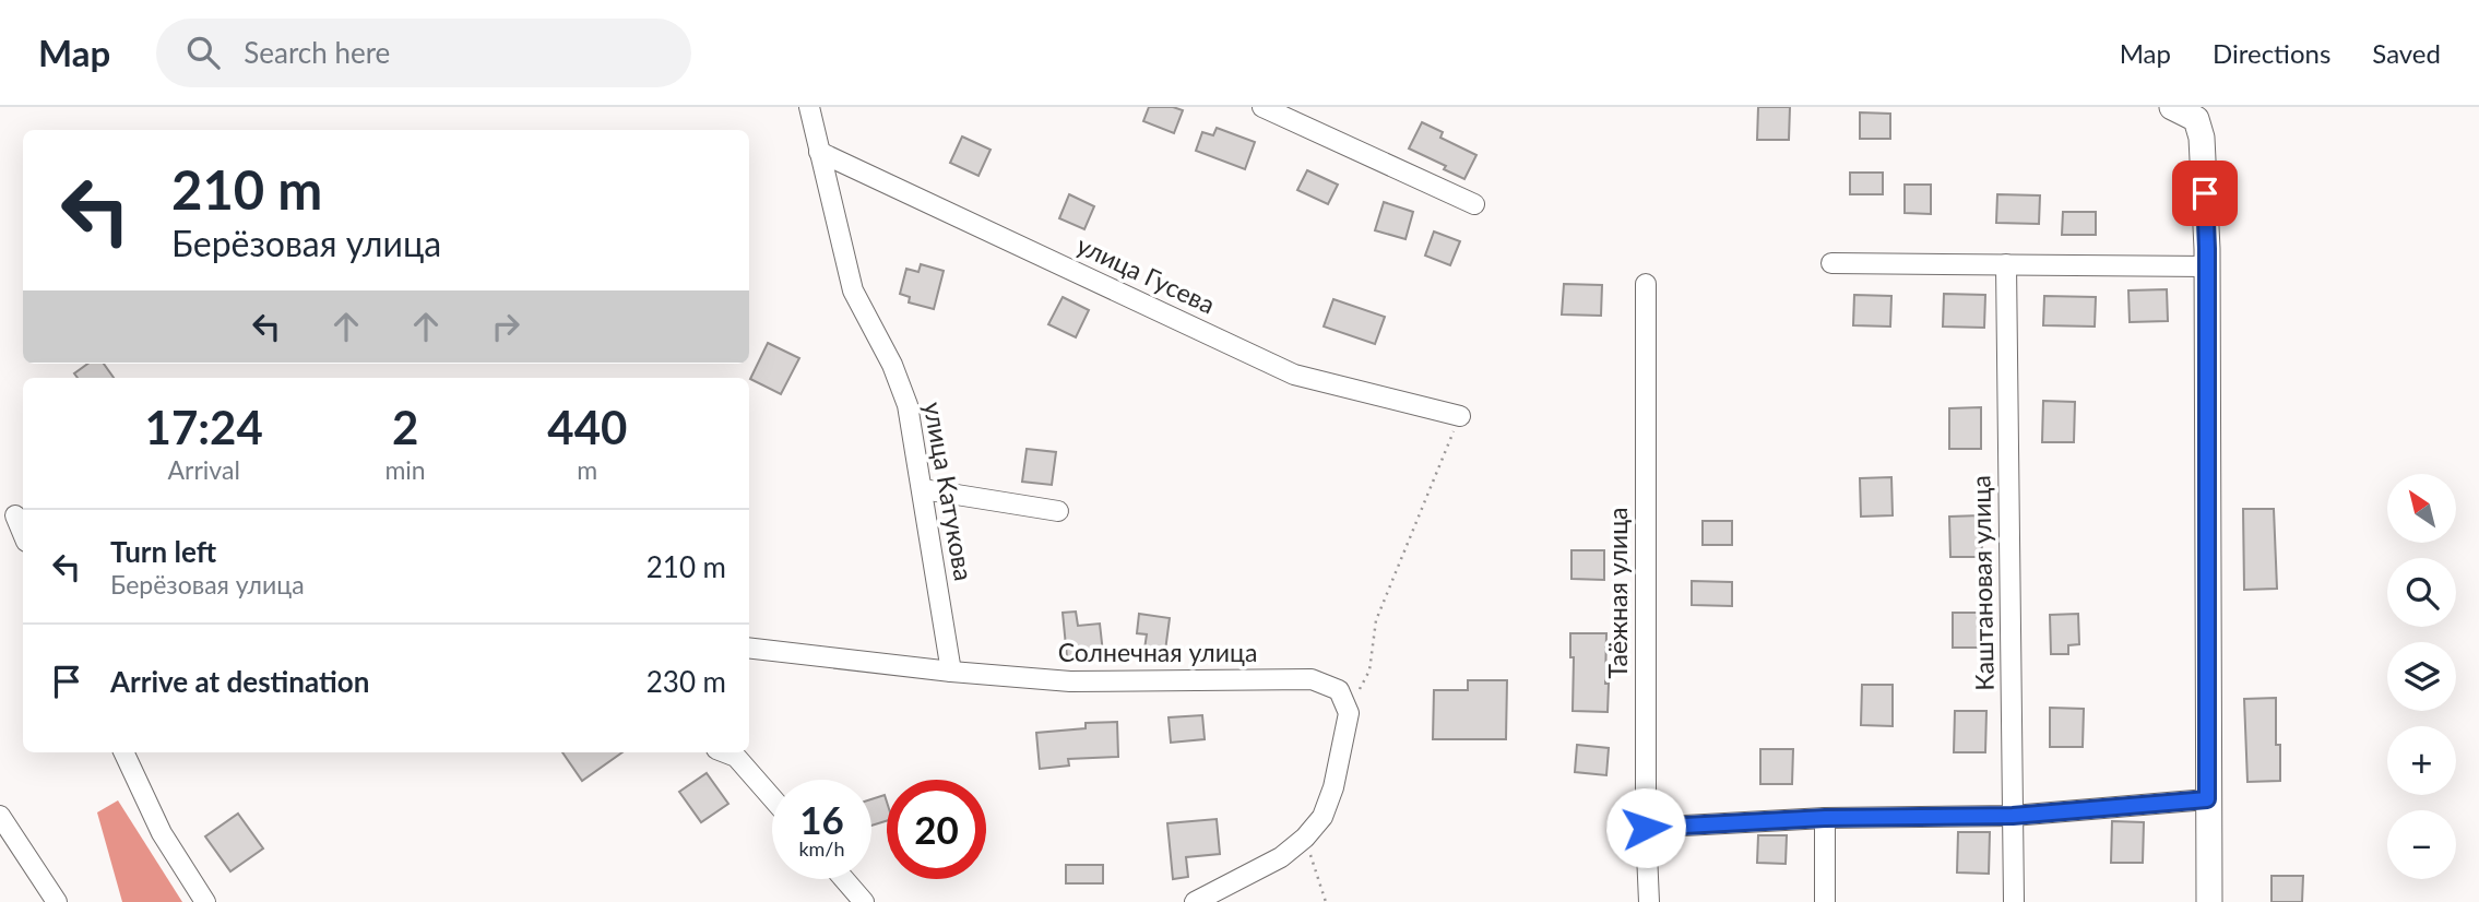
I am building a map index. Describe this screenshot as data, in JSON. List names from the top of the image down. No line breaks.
{"streets":{"street":["улица Гусева","улица Катукова","Каштановая улица","Таёжная улица","Солнечная улица"]},"crossings":[["улица Гусева","улица Катукова"],["улица Катукова","Солнечная улица"]],"north":"top left","page":{"header":"Map","search":"Search here","nav":["Map","Directions","Saved"],"turn":["210 m","Берёзовая улица"],"eta":["17:24","Arrival","2","min","440","m"],"map_buttons":["+","−"],"list":[{"name":"Turn left","note":"Берёзовая улица","value":"210 m"},{"name":"Arrive at destination","value":"230 m"}],"speed":"16 km/h","limit":"20"}}
